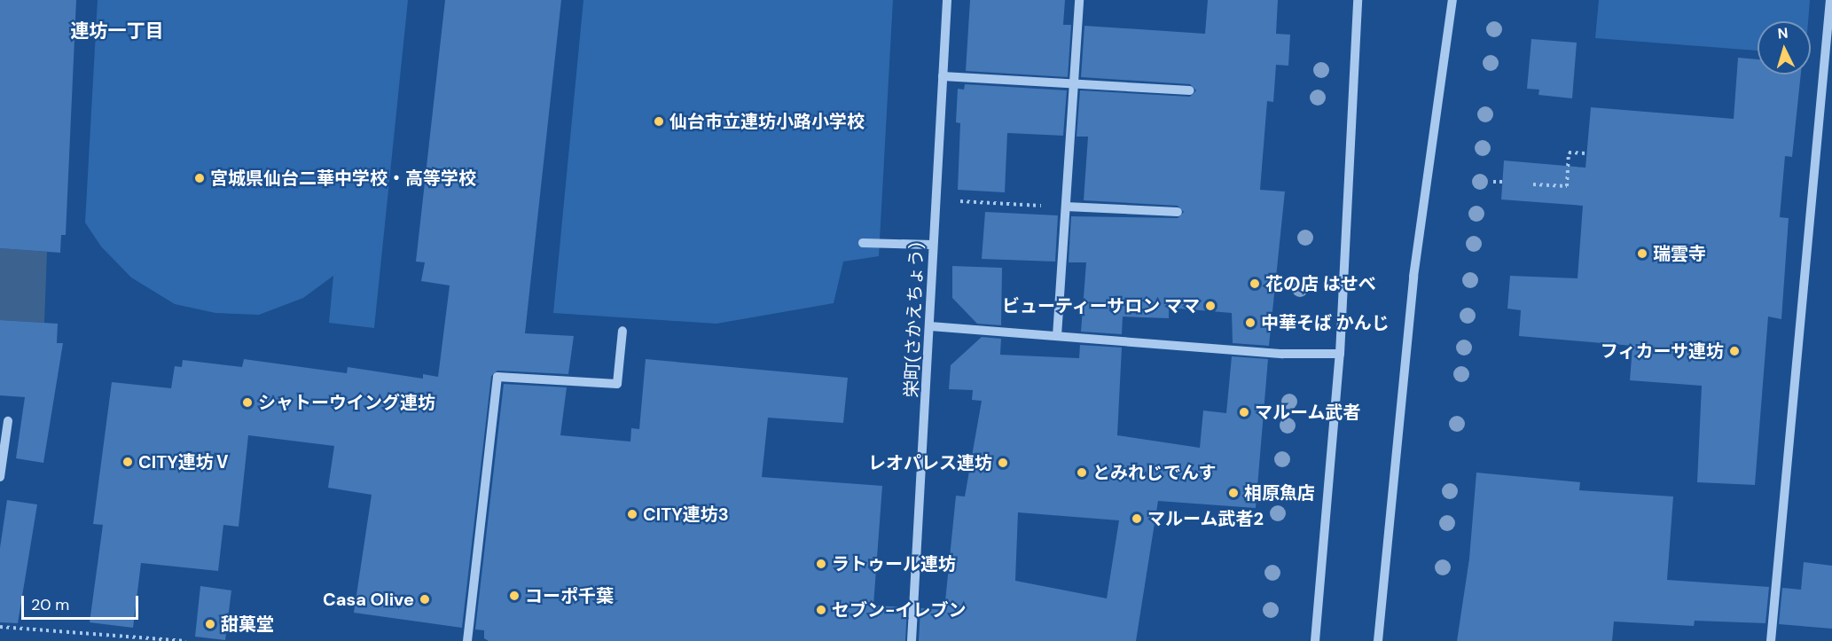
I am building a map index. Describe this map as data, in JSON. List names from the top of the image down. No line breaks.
{"streets":{"street":["栄町(さかえちょう)"]},"districts":["連坊一丁目"],"places":["仙台市立連坊小路小学校","宮城県仙台二華中学校・高等学校","瑞雲寺","花の店 はせべ","ビューティーサロン ママ","中華そば かんじ","フィカーサ連坊","シャトーウイング連坊","マルーム武者","CITY連坊Ⅴ","レオパレス連坊","とみれじでんす","相原魚店","CITY連坊3","マルーム武者2","ラトゥール連坊","コーポ千葉","Casa Olive","セブン-イレブン","甜菓堂"],"scale_bar":"20 m","north":"top"}
